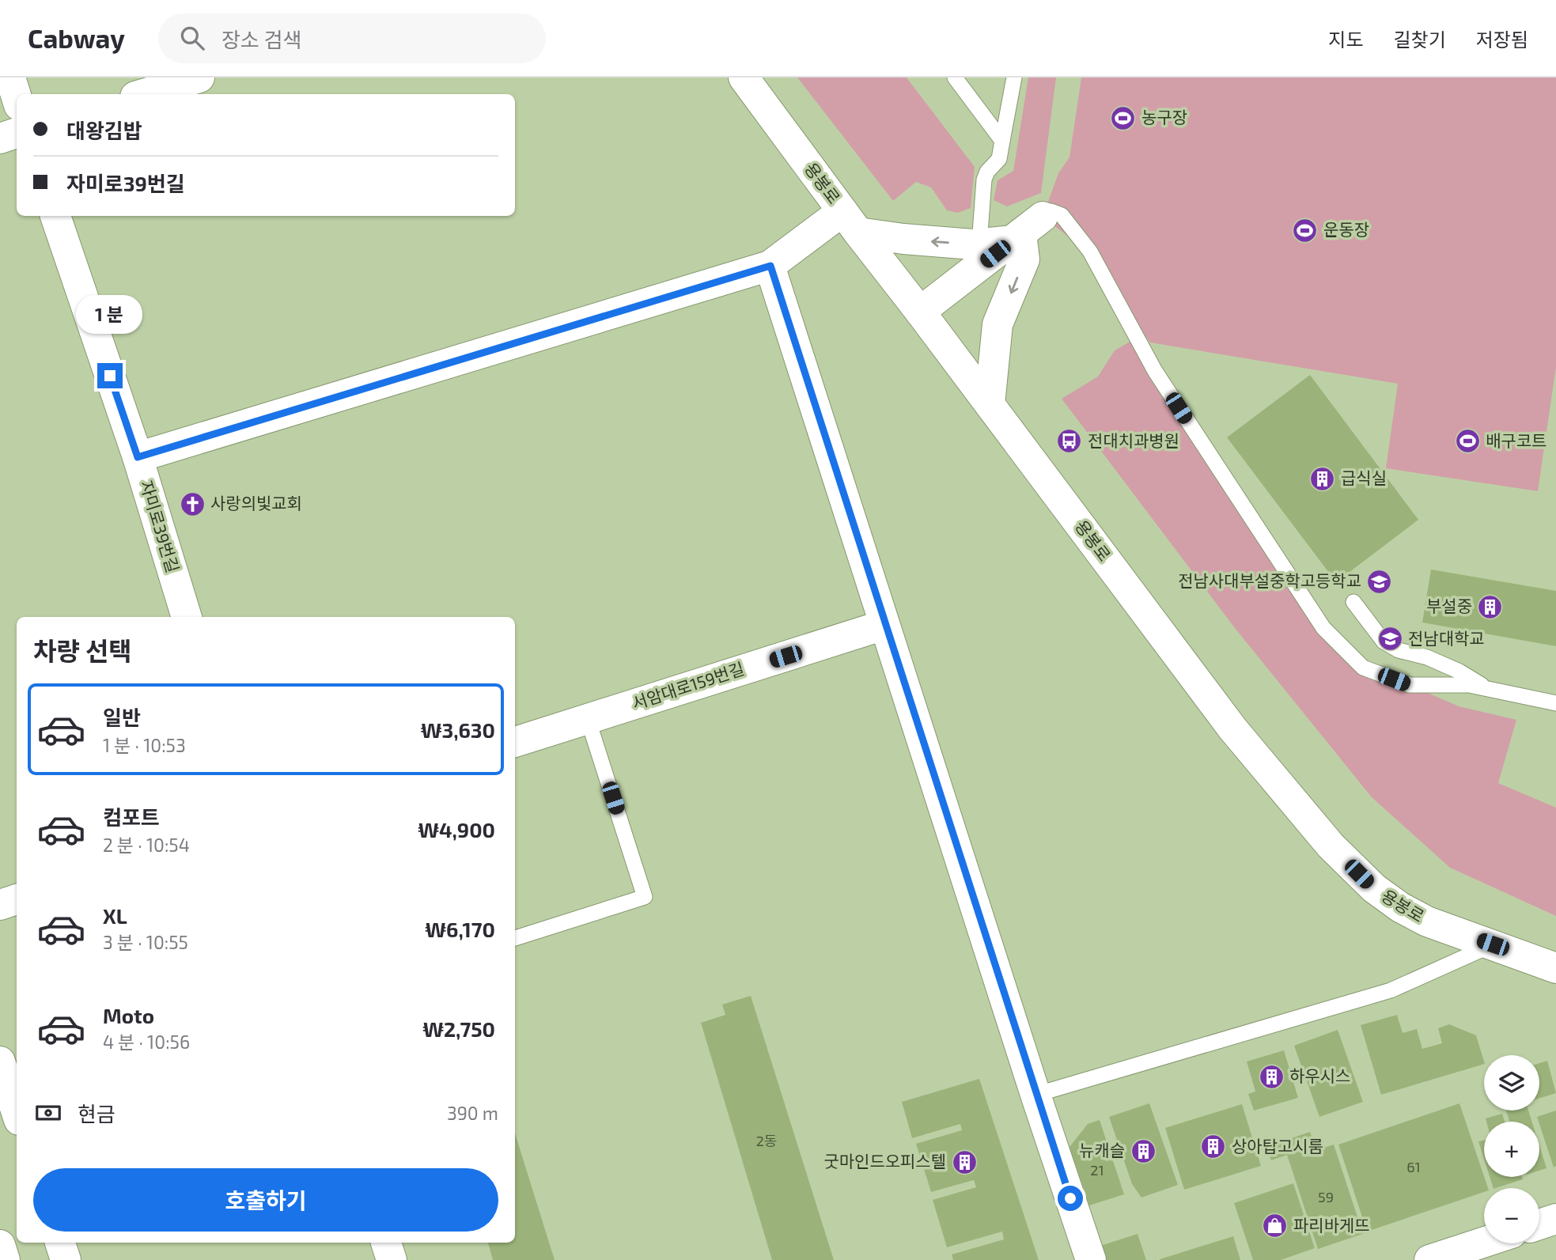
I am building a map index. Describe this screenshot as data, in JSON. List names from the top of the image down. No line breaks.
{"streets":{"street":["용봉로","자미로39번길","서암대로159번길"]},"places":{"sports":["농구장","운동장","배구코트"],"bus stop":["전대치과병원"],"building":["급식실","부설중","하우시스","상아탑고시룸","뉴캐슬","굿마인드오피스텔"],"church":["사랑의빛교회"],"school or university":["전남사대부설중학고등학교","전남대학교"],"shop":["파리바게뜨"]},"house_numbers":["2동","61","21","59"],"page":{"header":"Cabway","search":"장소 검색","nav":["지도","길찾기","저장됨"],"banner":["대왕김밥","자미로39번길"],"bubble":"1 분","heading":"차량 선택","list":[{"name":"일반","note":"1 분 · 10:53","value":"₩3,630"},{"name":"컴포트","note":"2 분 · 10:54","value":"₩4,900"},{"name":"XL","note":"3 분 · 10:55","value":"₩6,170"},{"name":"Moto","note":"4 분 · 10:56","value":"₩2,750"}],"map_buttons":["+","−"],"pay":["현금","390 m"],"buttons":"호출하기"}}
